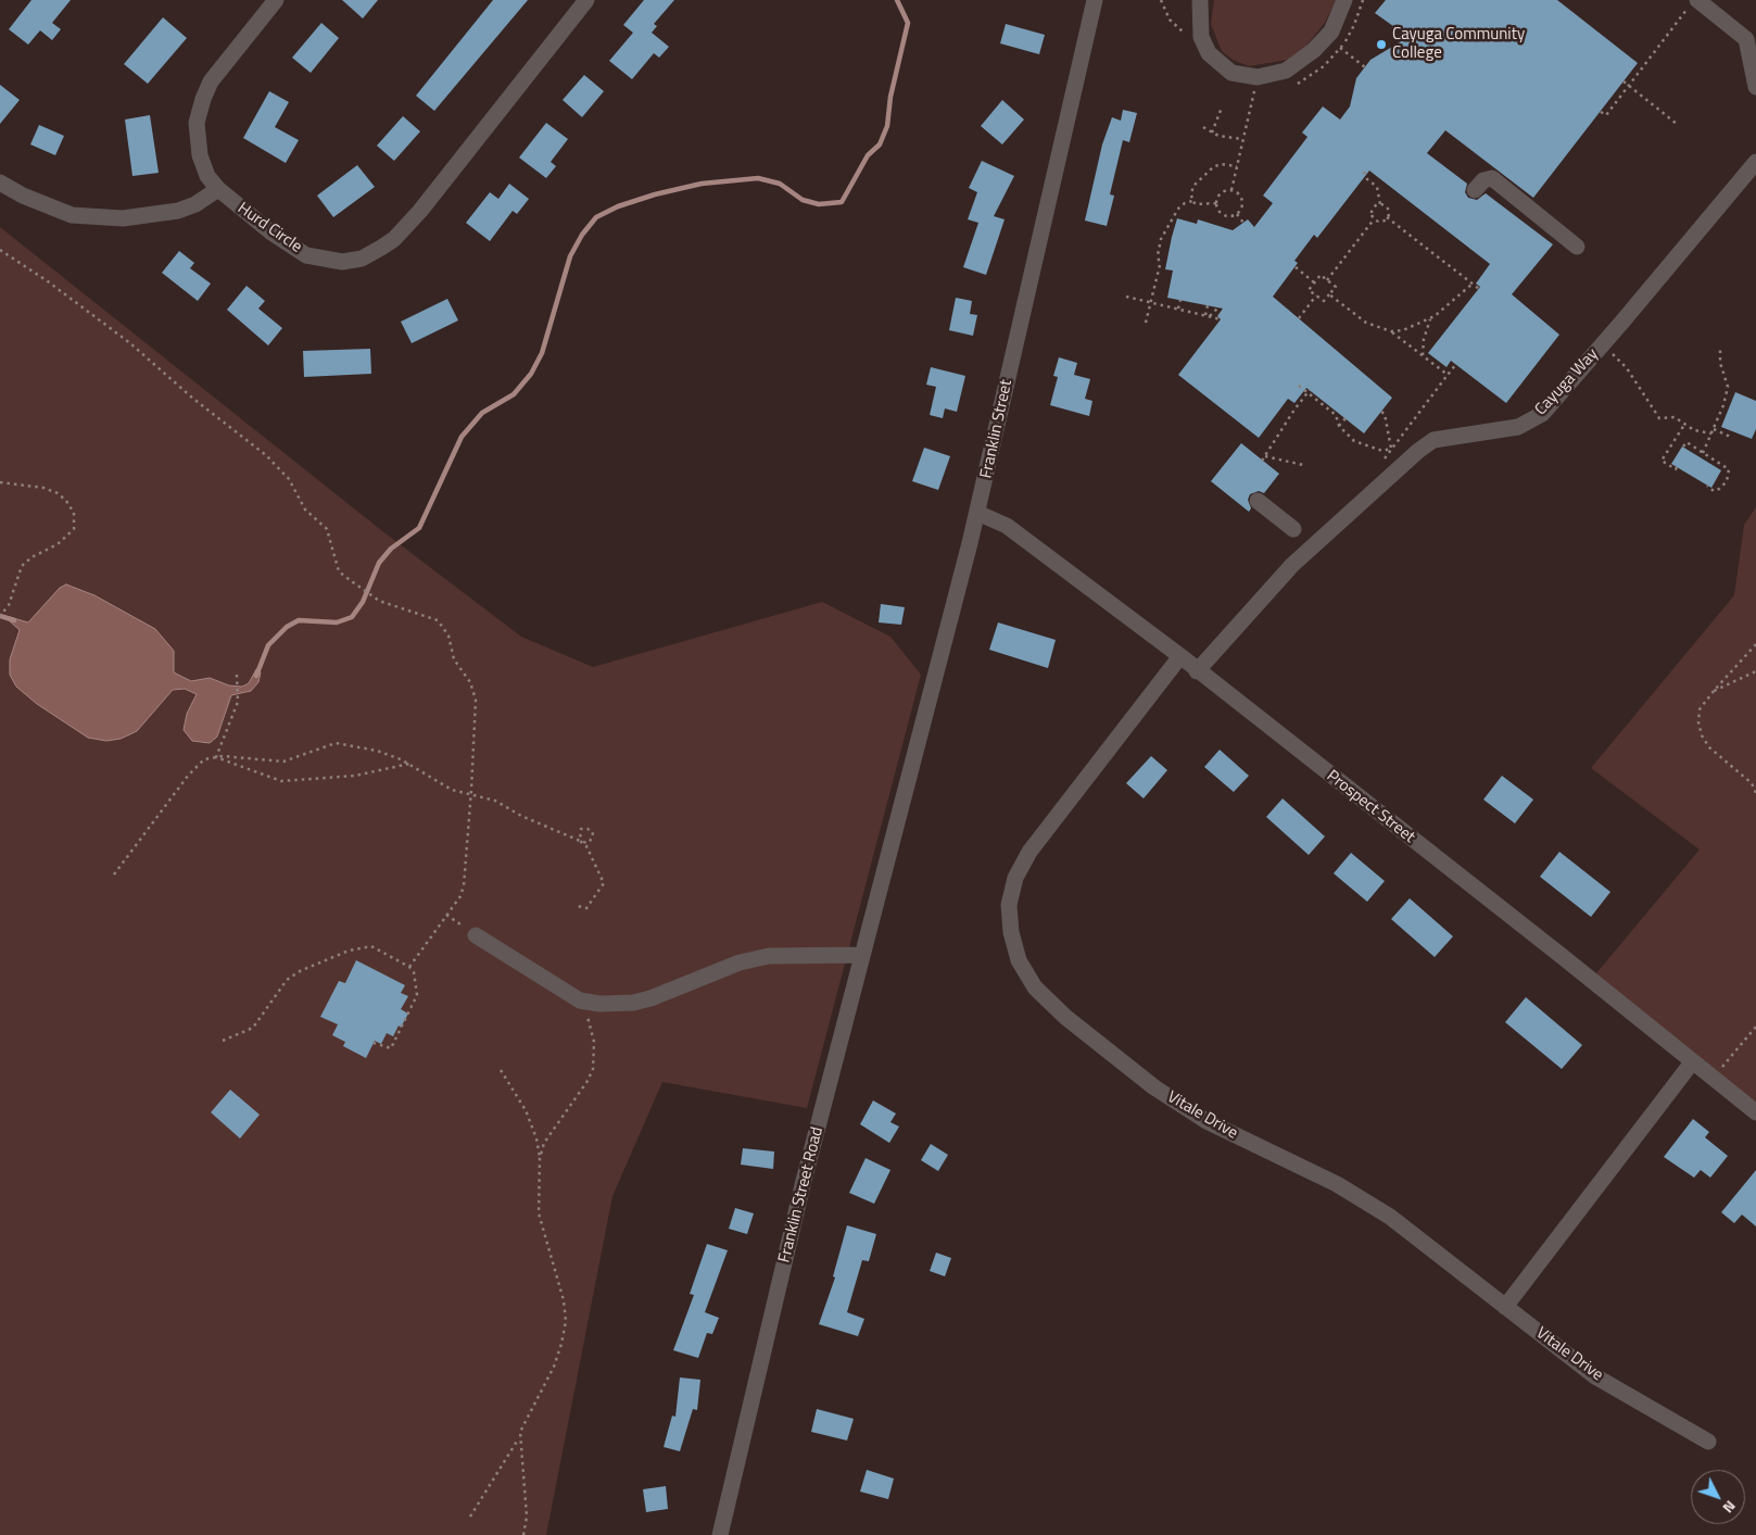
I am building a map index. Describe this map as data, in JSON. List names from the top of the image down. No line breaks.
{"streets":{"street":["Hurd Circle","Cayuga Way","Franklin Street","Prospect Street","Vitale Drive","Franklin Street Road"]},"crossings":[["Cayuga Way","Prospect Street"],["Franklin Street","Prospect Street"],["Franklin Street","Franklin Street Road"],["Prospect Street","Vitale Drive"]],"places":["Cayuga Community College"],"north":"bottom right"}
